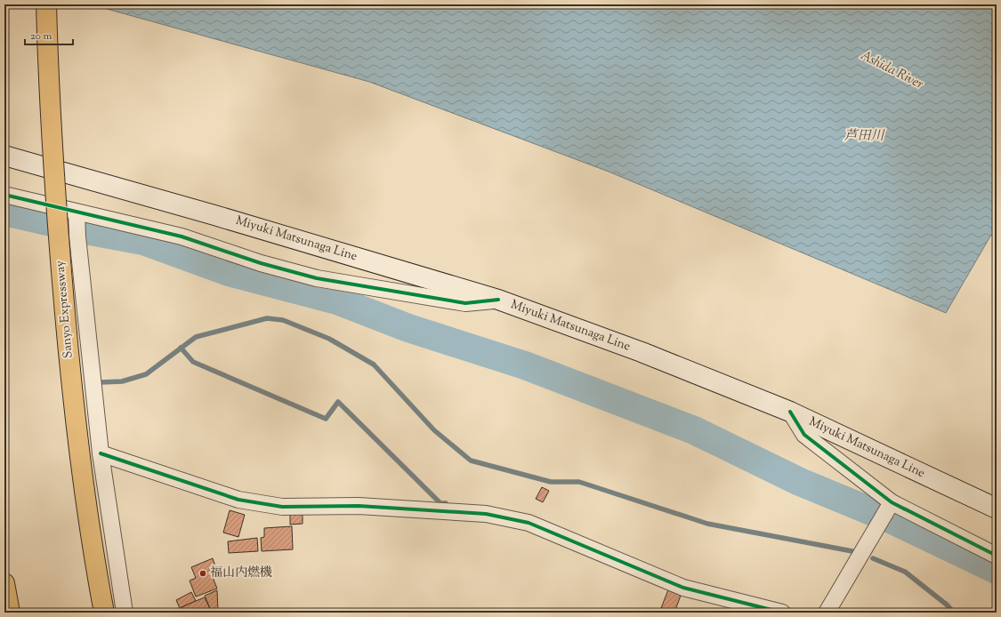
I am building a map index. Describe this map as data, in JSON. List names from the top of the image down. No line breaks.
{"streets":{"highway":["Sanyo Expressway"],"main road":["Miyuki Matsunaga Line"]},"water":["Ashida River","芦田川"],"places":["福山内燃機"],"scale_bar":"20 m"}
